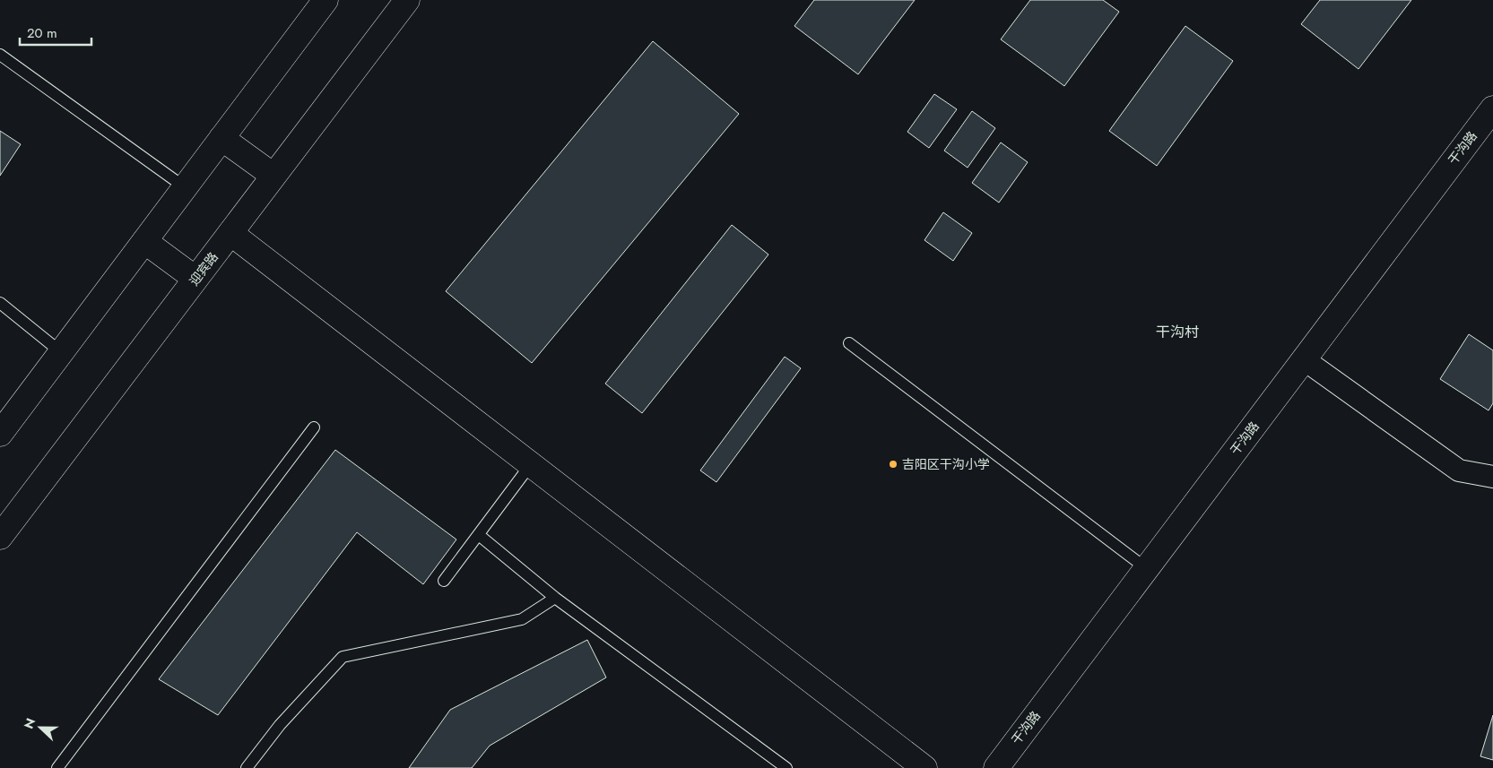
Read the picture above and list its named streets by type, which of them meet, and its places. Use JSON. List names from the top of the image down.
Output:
{
  "streets": {
    "main road": ["干沟路", "迎宾路"]
  },
  "districts": ["干沟村"],
  "places": ["吉阳区干沟小学"],
  "scale_bar": "20 m",
  "north": "left"
}
